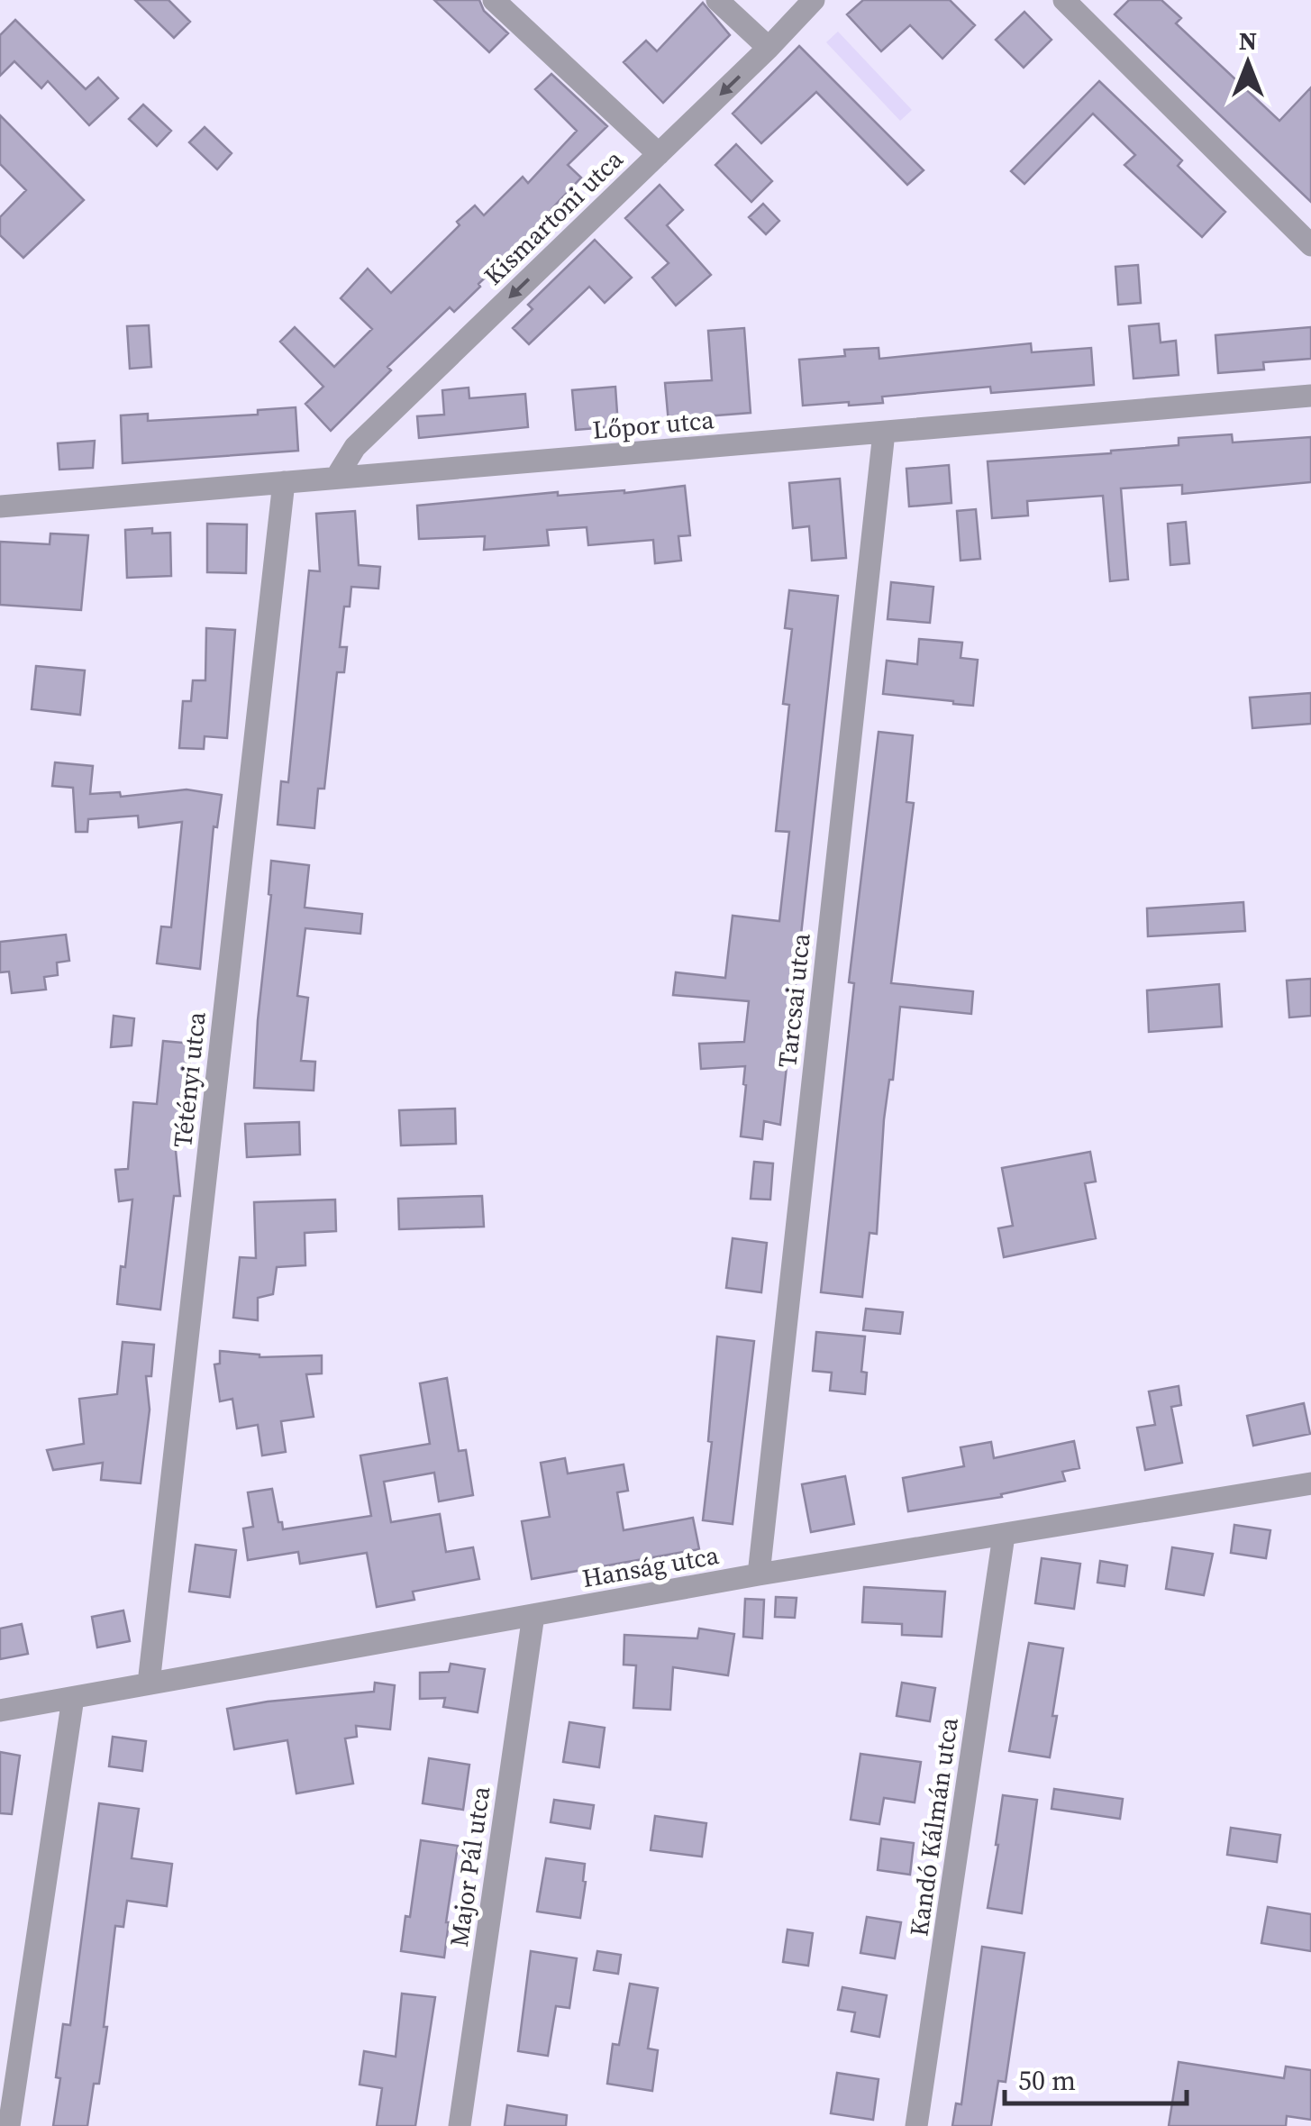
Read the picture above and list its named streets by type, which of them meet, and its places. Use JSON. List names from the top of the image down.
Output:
{
  "streets": {
    "street": [
      "Kismartoni utca",
      "Lőpor utca",
      "Tarcsai utca",
      "Tétényi utca",
      "Hanság utca",
      "Kandó Kálmán utca",
      "Major Pál utca"
    ]
  },
  "crossings": [
    ["Kismartoni utca", "Lőpor utca"],
    ["Lőpor utca", "Tarcsai utca"],
    ["Lőpor utca", "Tétényi utca"],
    ["Tarcsai utca", "Hanság utca"],
    ["Tétényi utca", "Hanság utca"],
    ["Hanság utca", "Kandó Kálmán utca"],
    ["Hanság utca", "Major Pál utca"]
  ],
  "one_way": ["Kismartoni utca"],
  "scale_bar": "50 m",
  "north": "top"
}
